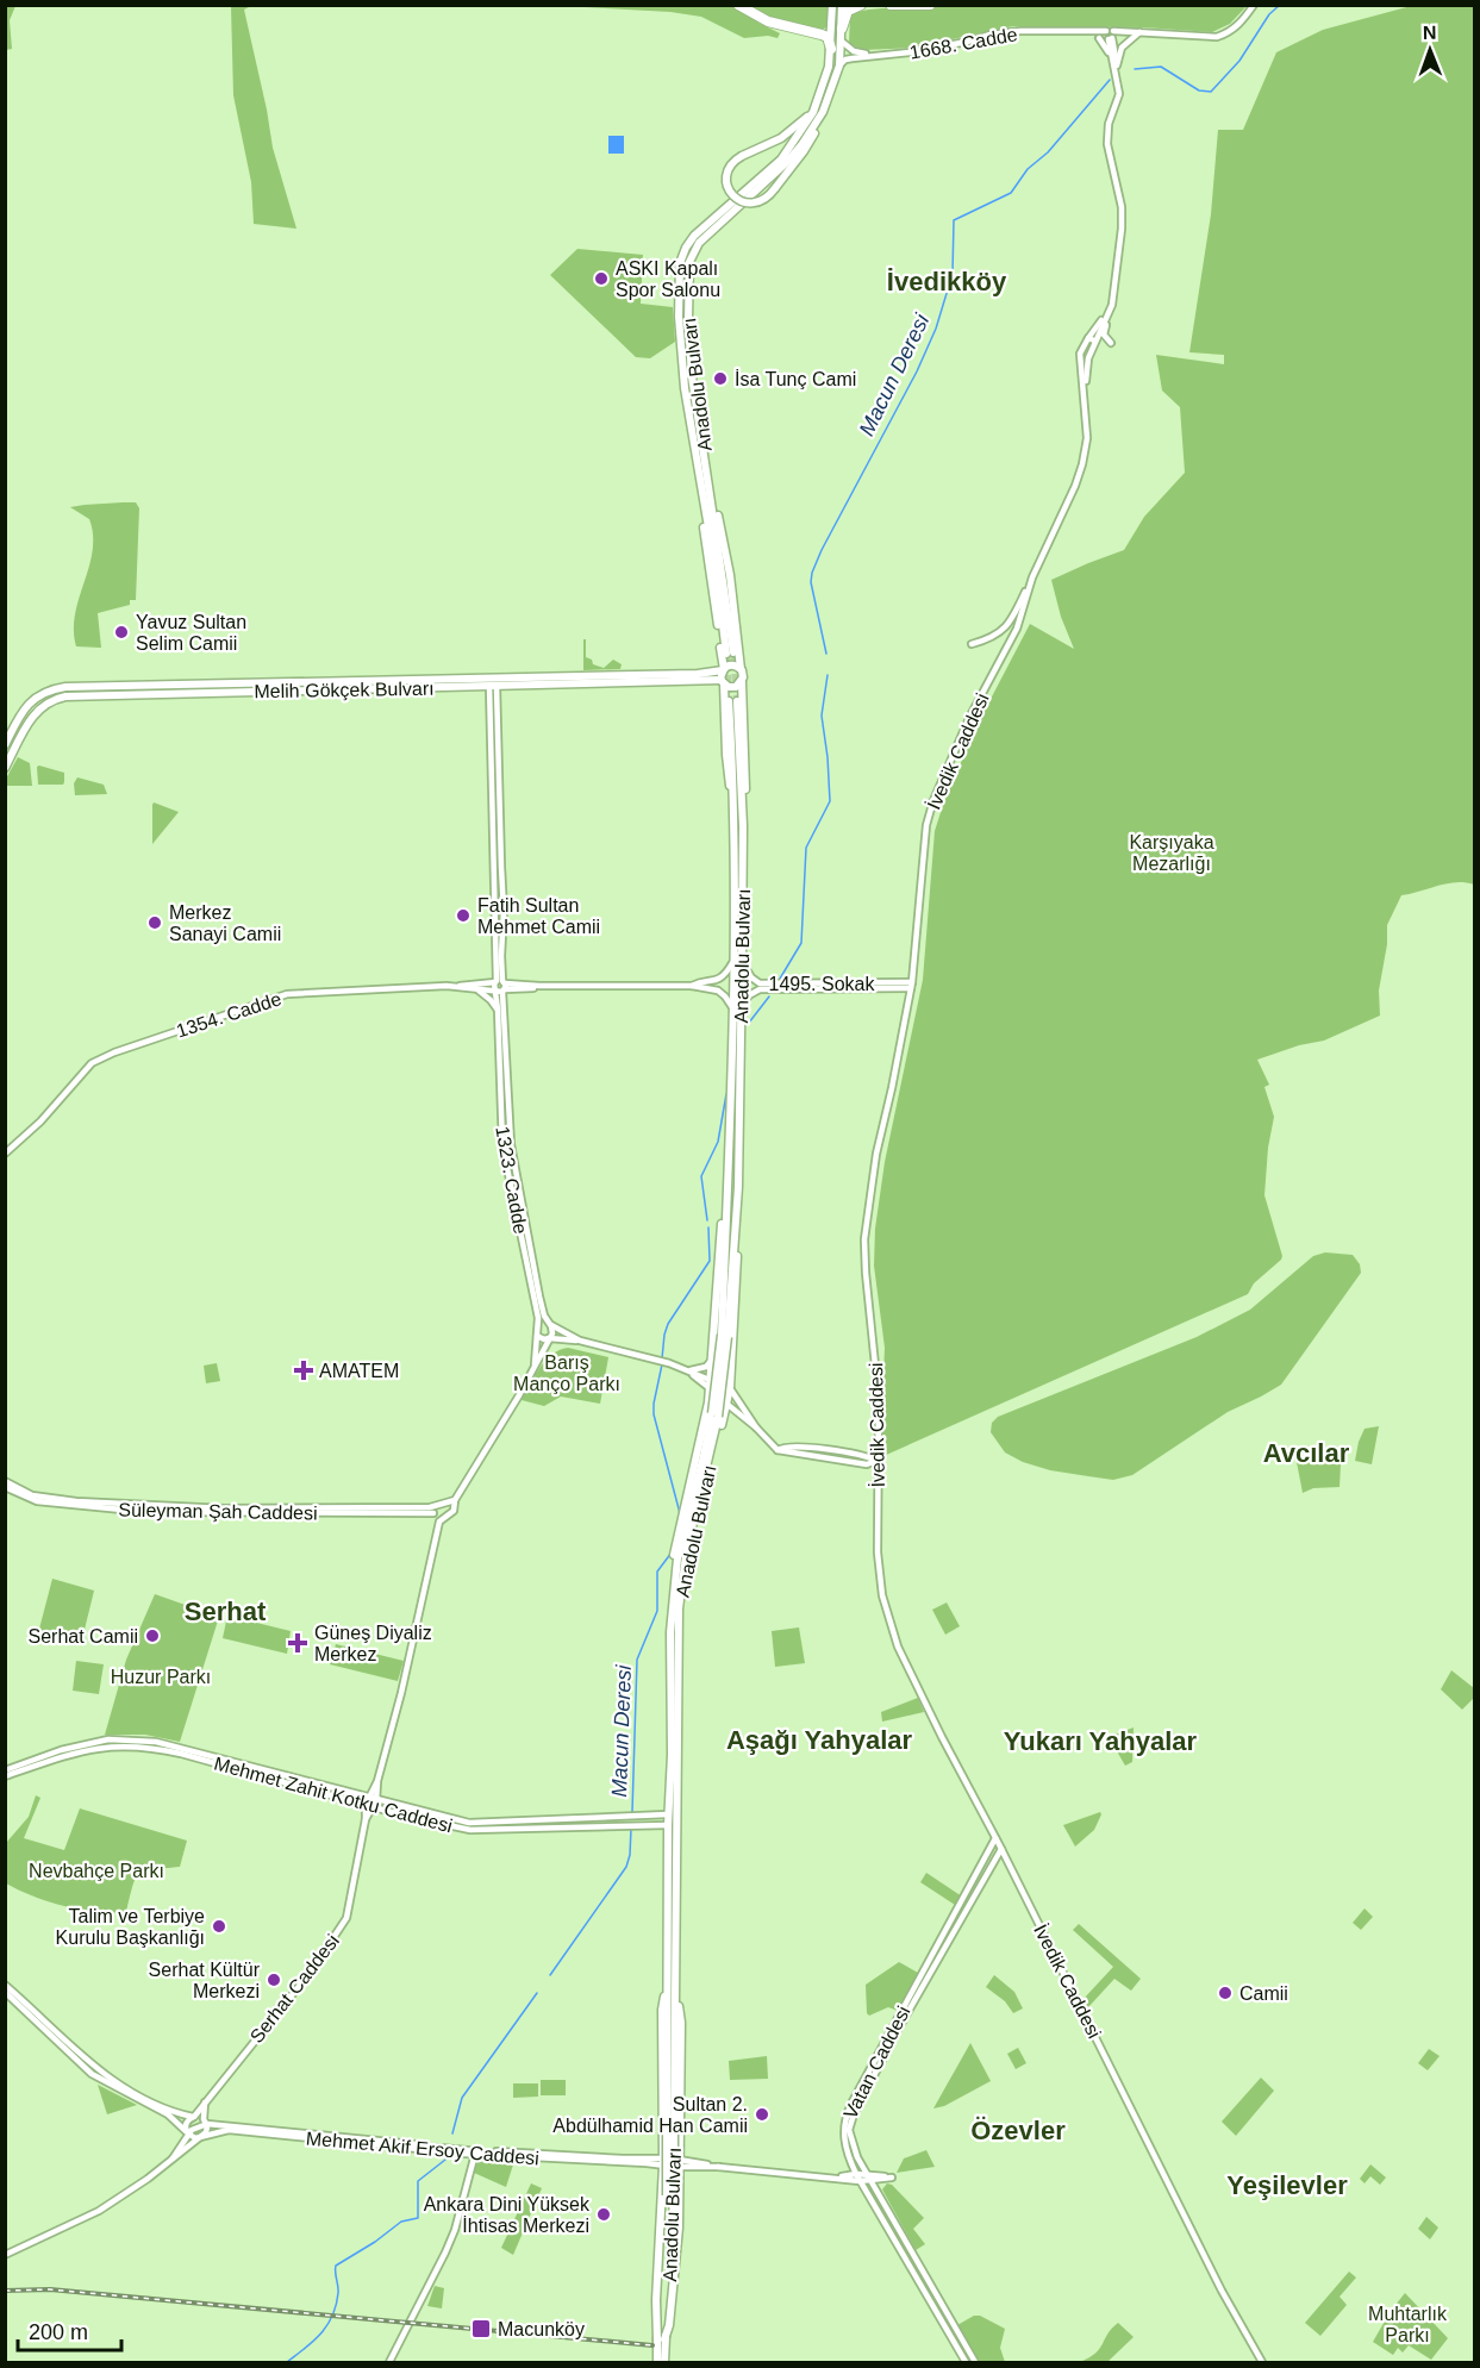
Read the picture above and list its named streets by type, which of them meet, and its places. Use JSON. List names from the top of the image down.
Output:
{
  "streets": {
    "main road": [
      "1668. Cadde",
      "Anadolu Bulvarı",
      "Melih Gökçek Bulvarı",
      "İvedik Caddesi",
      "1495. Sokak",
      "1354. Cadde",
      "1323. Cadde",
      "Süleyman Şah Caddesi",
      "Mehmet Zahit Kotku Caddesi",
      "Serhat Caddesi",
      "Vatan Caddesi",
      "Mehmet Akif Ersoy Caddesi"
    ]
  },
  "crossings": [
    ["1668. Cadde", "Anadolu Bulvarı"],
    ["1668. Cadde", "İvedik Caddesi"],
    ["Anadolu Bulvarı", "1495. Sokak"],
    ["Anadolu Bulvarı", "Mehmet Zahit Kotku Caddesi"],
    ["Melih Gökçek Bulvarı", "1323. Cadde"],
    ["İvedik Caddesi", "1495. Sokak"],
    ["İvedik Caddesi", "Vatan Caddesi"],
    ["1354. Cadde", "1323. Cadde"],
    ["1323. Cadde", "Serhat Caddesi"],
    ["Mehmet Zahit Kotku Caddesi", "Serhat Caddesi"],
    ["Serhat Caddesi", "Mehmet Akif Ersoy Caddesi"]
  ],
  "districts": [
    "İvedikköy",
    "Avcılar",
    "Serhat",
    "Aşağı Yahyalar",
    "Yukarı Yahyalar",
    "Özevler",
    "Yeşilevler"
  ],
  "water": ["Macun Deresi"],
  "parks": [
    "Karşıyaka Mezarlığı",
    "Barış Manço Parkı",
    "Huzur Parkı",
    "Nevbahçe Parkı",
    "Muhtarlık Parkı"
  ],
  "places": {
    "other": [
      "ASKI Kapalı Spor Salonu",
      "İsa Tunç Cami",
      "Yavuz Sultan Selim Camii",
      "Fatih Sultan Mehmet Camii",
      "Merkez Sanayi Camii",
      "Serhat Camii",
      "Talim ve Terbiye Kurulu Başkanlığı",
      "Serhat Kültür Merkezi",
      "Camii",
      "Sultan 2. Abdülhamid Han Camii",
      "Ankara Dini Yüksek İhtisas Merkezi"
    ],
    "health": ["AMATEM", "Güneş Diyaliz Merkez"],
    "transit": ["Macunköy"]
  },
  "scale_bar": "200 m",
  "north": "top"
}
